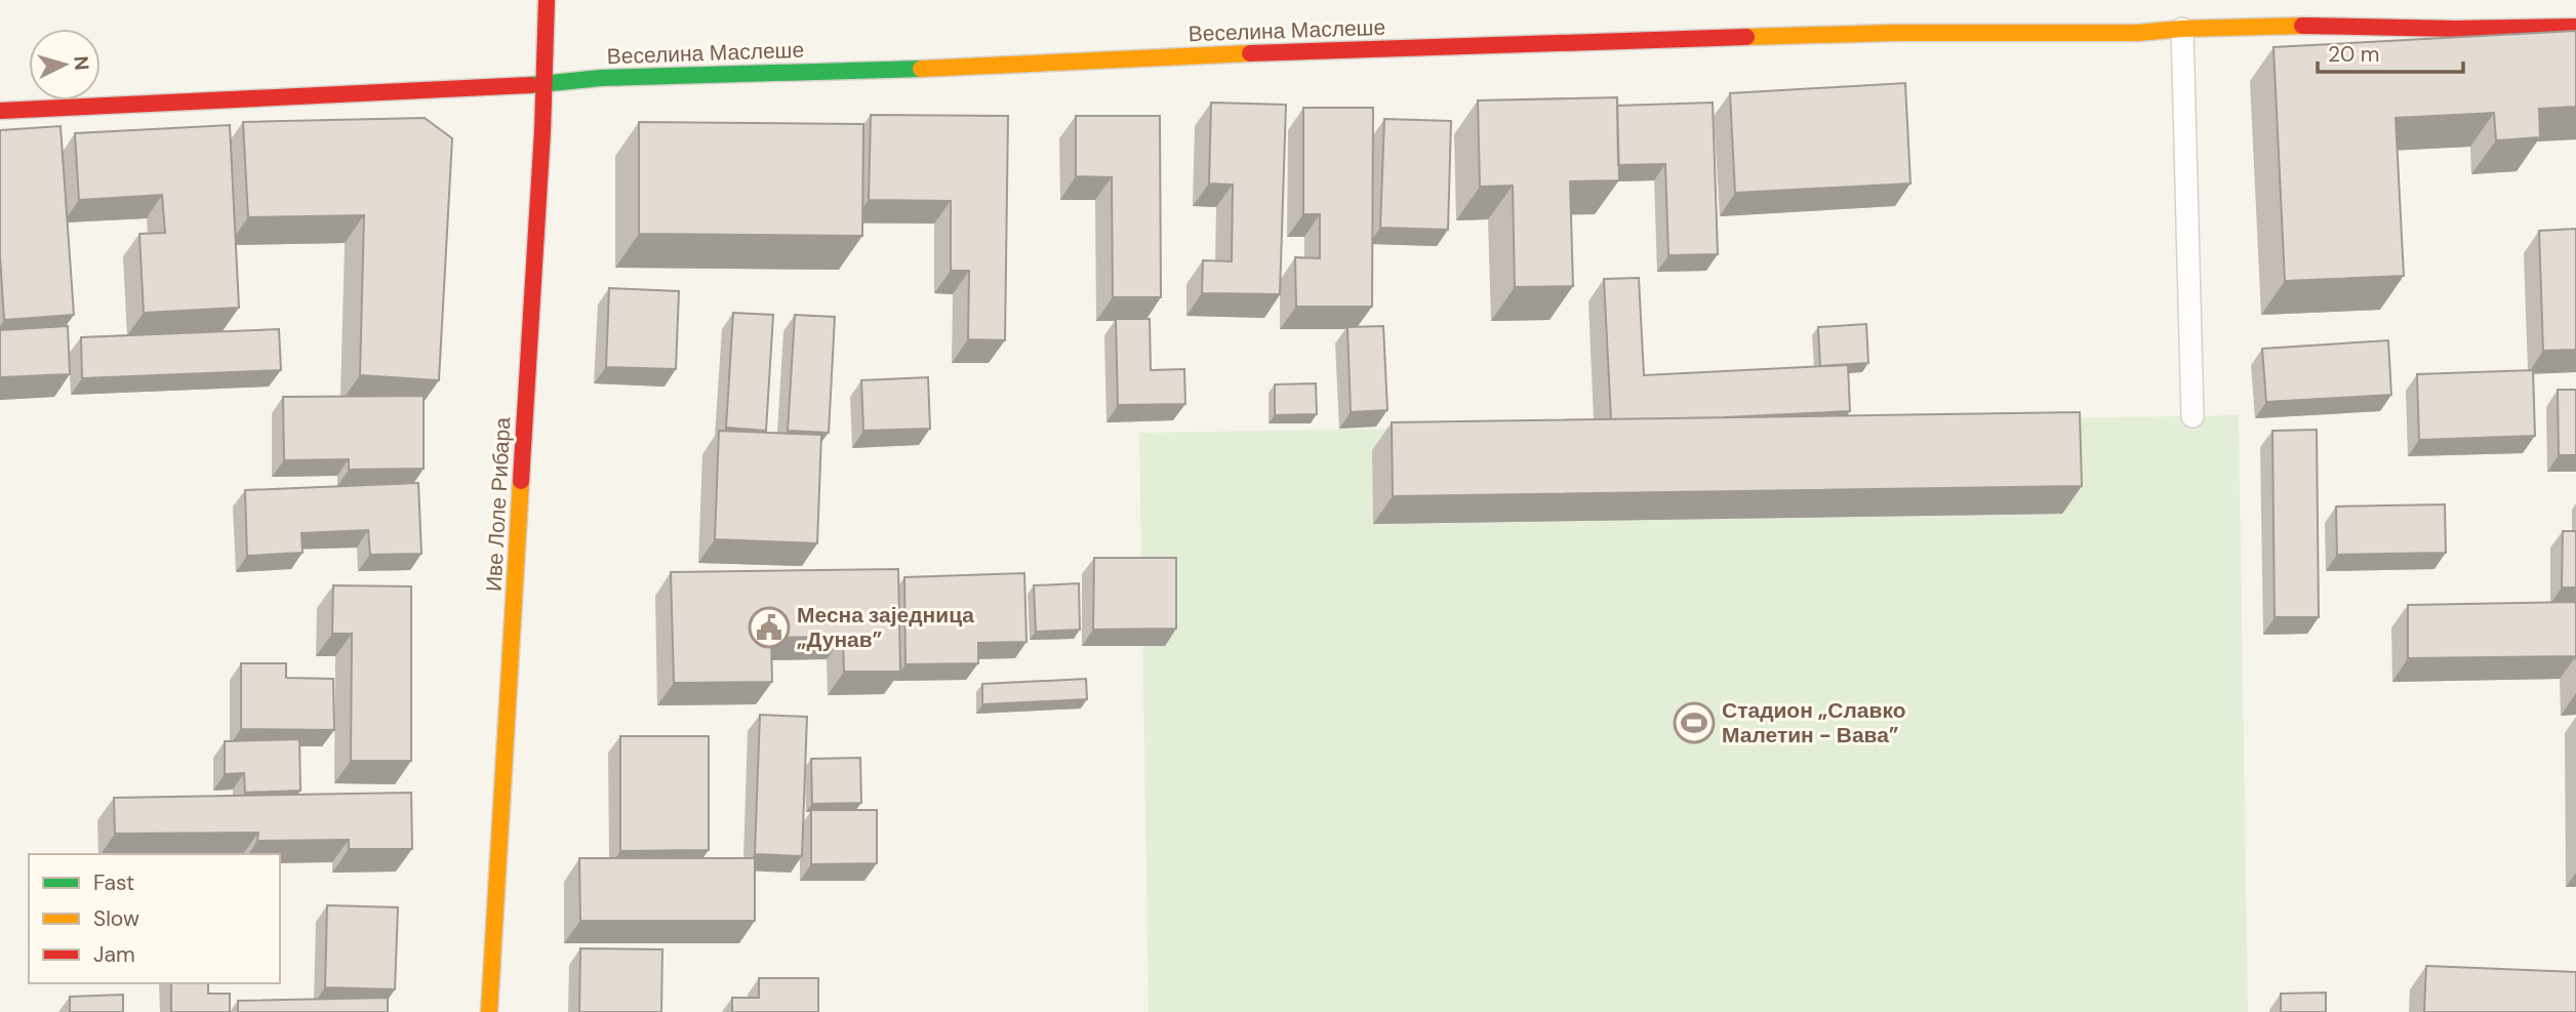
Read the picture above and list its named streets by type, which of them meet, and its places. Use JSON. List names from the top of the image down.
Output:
{
  "streets": {
    "street": ["Веселина Маслеше", "Иве Лоле Рибара"]
  },
  "crossings": [
    ["Веселина Маслеше", "Иве Лоле Рибара"]
  ],
  "places": {
    "public building": ["Месна заједница „Дунав”"],
    "sports": ["Стадион „Славко Малетин - Вава”"]
  },
  "legend": ["Fast", "Slow", "Jam"],
  "scale_bar": "20 m",
  "north": "right"
}
